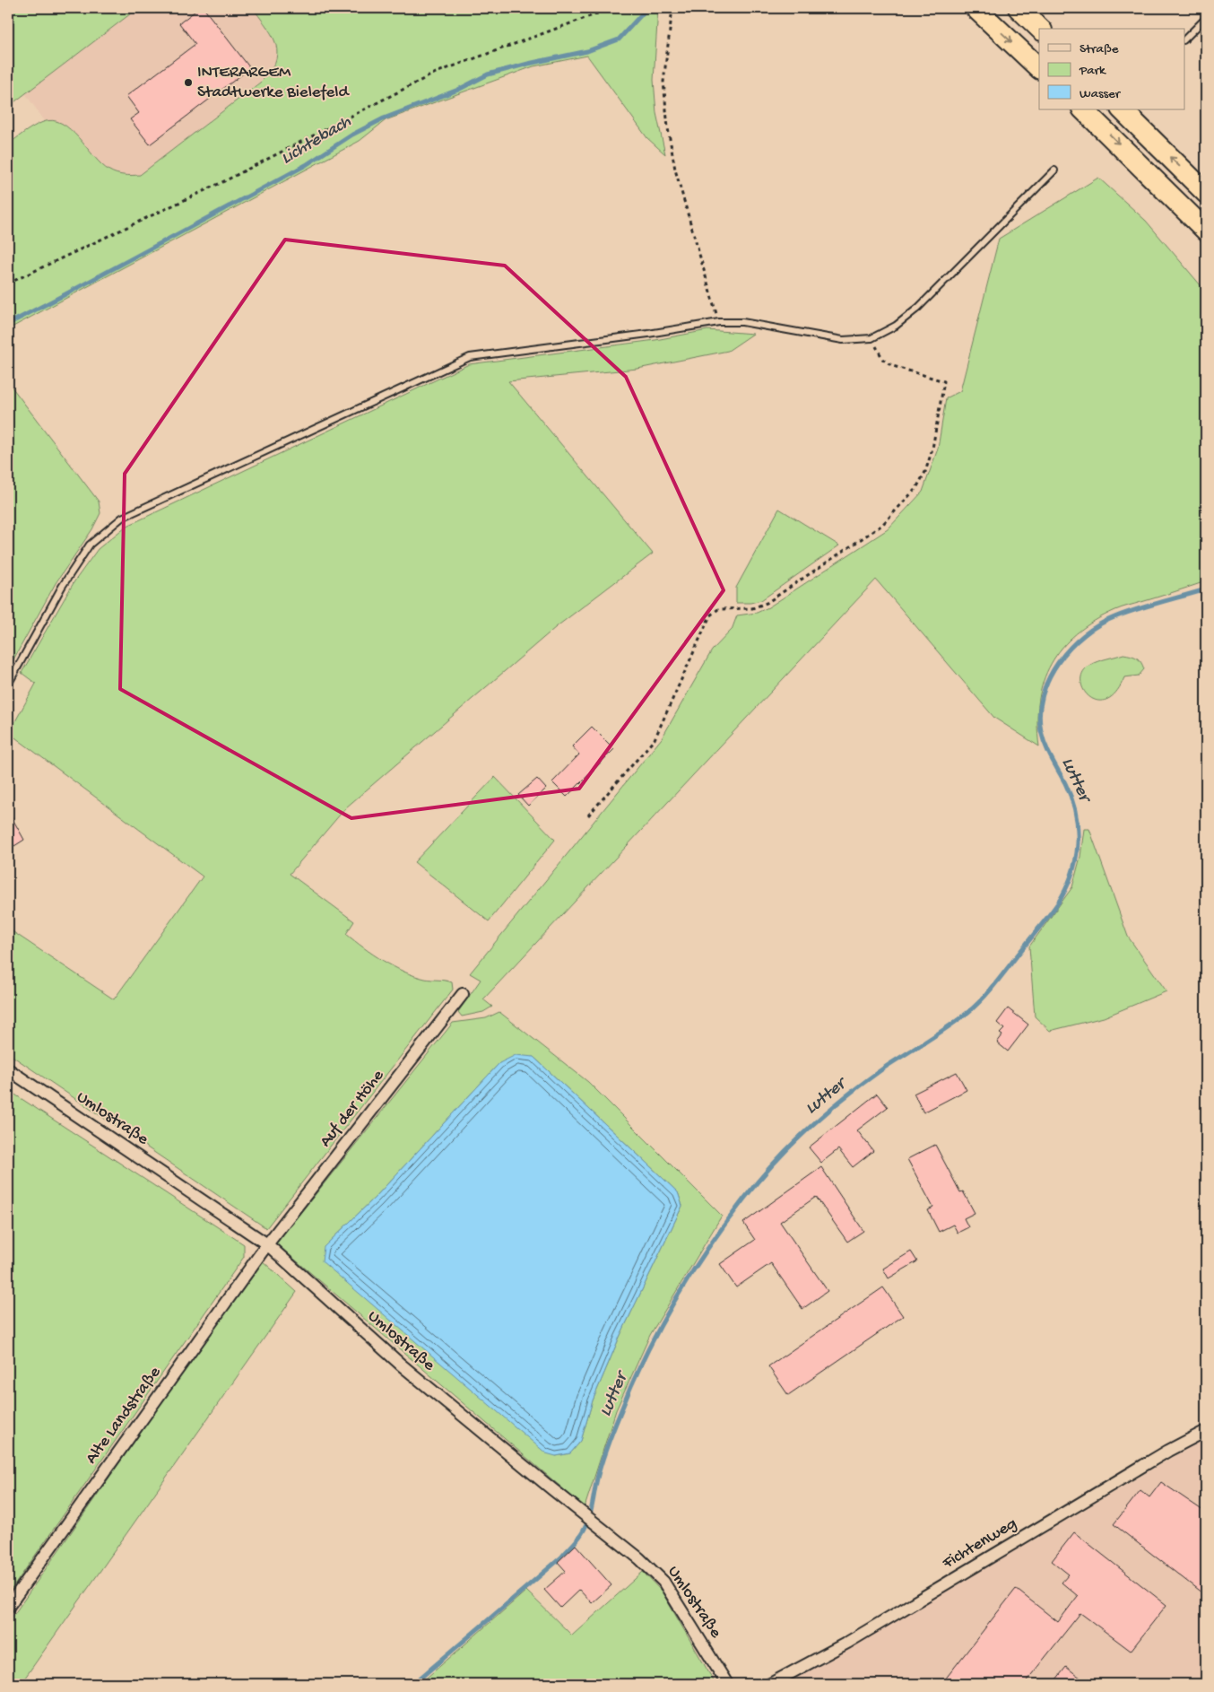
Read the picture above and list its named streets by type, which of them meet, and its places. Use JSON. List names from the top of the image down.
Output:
{
  "streets": {
    "street": [
      "Auf der Höhe",
      "Umlostraße",
      "Alte Landstraße",
      "Fichtenweg"
    ]
  },
  "crossings": [
    ["Auf der Höhe", "Umlostraße"],
    ["Auf der Höhe", "Alte Landstraße"],
    ["Umlostraße", "Alte Landstraße"]
  ],
  "water": ["Lichtebach", "Lutter"],
  "places": ["INTERARGEM Stadtwerke Bielefeld"],
  "legend": ["Straße", "Park", "Wasser"]
}
